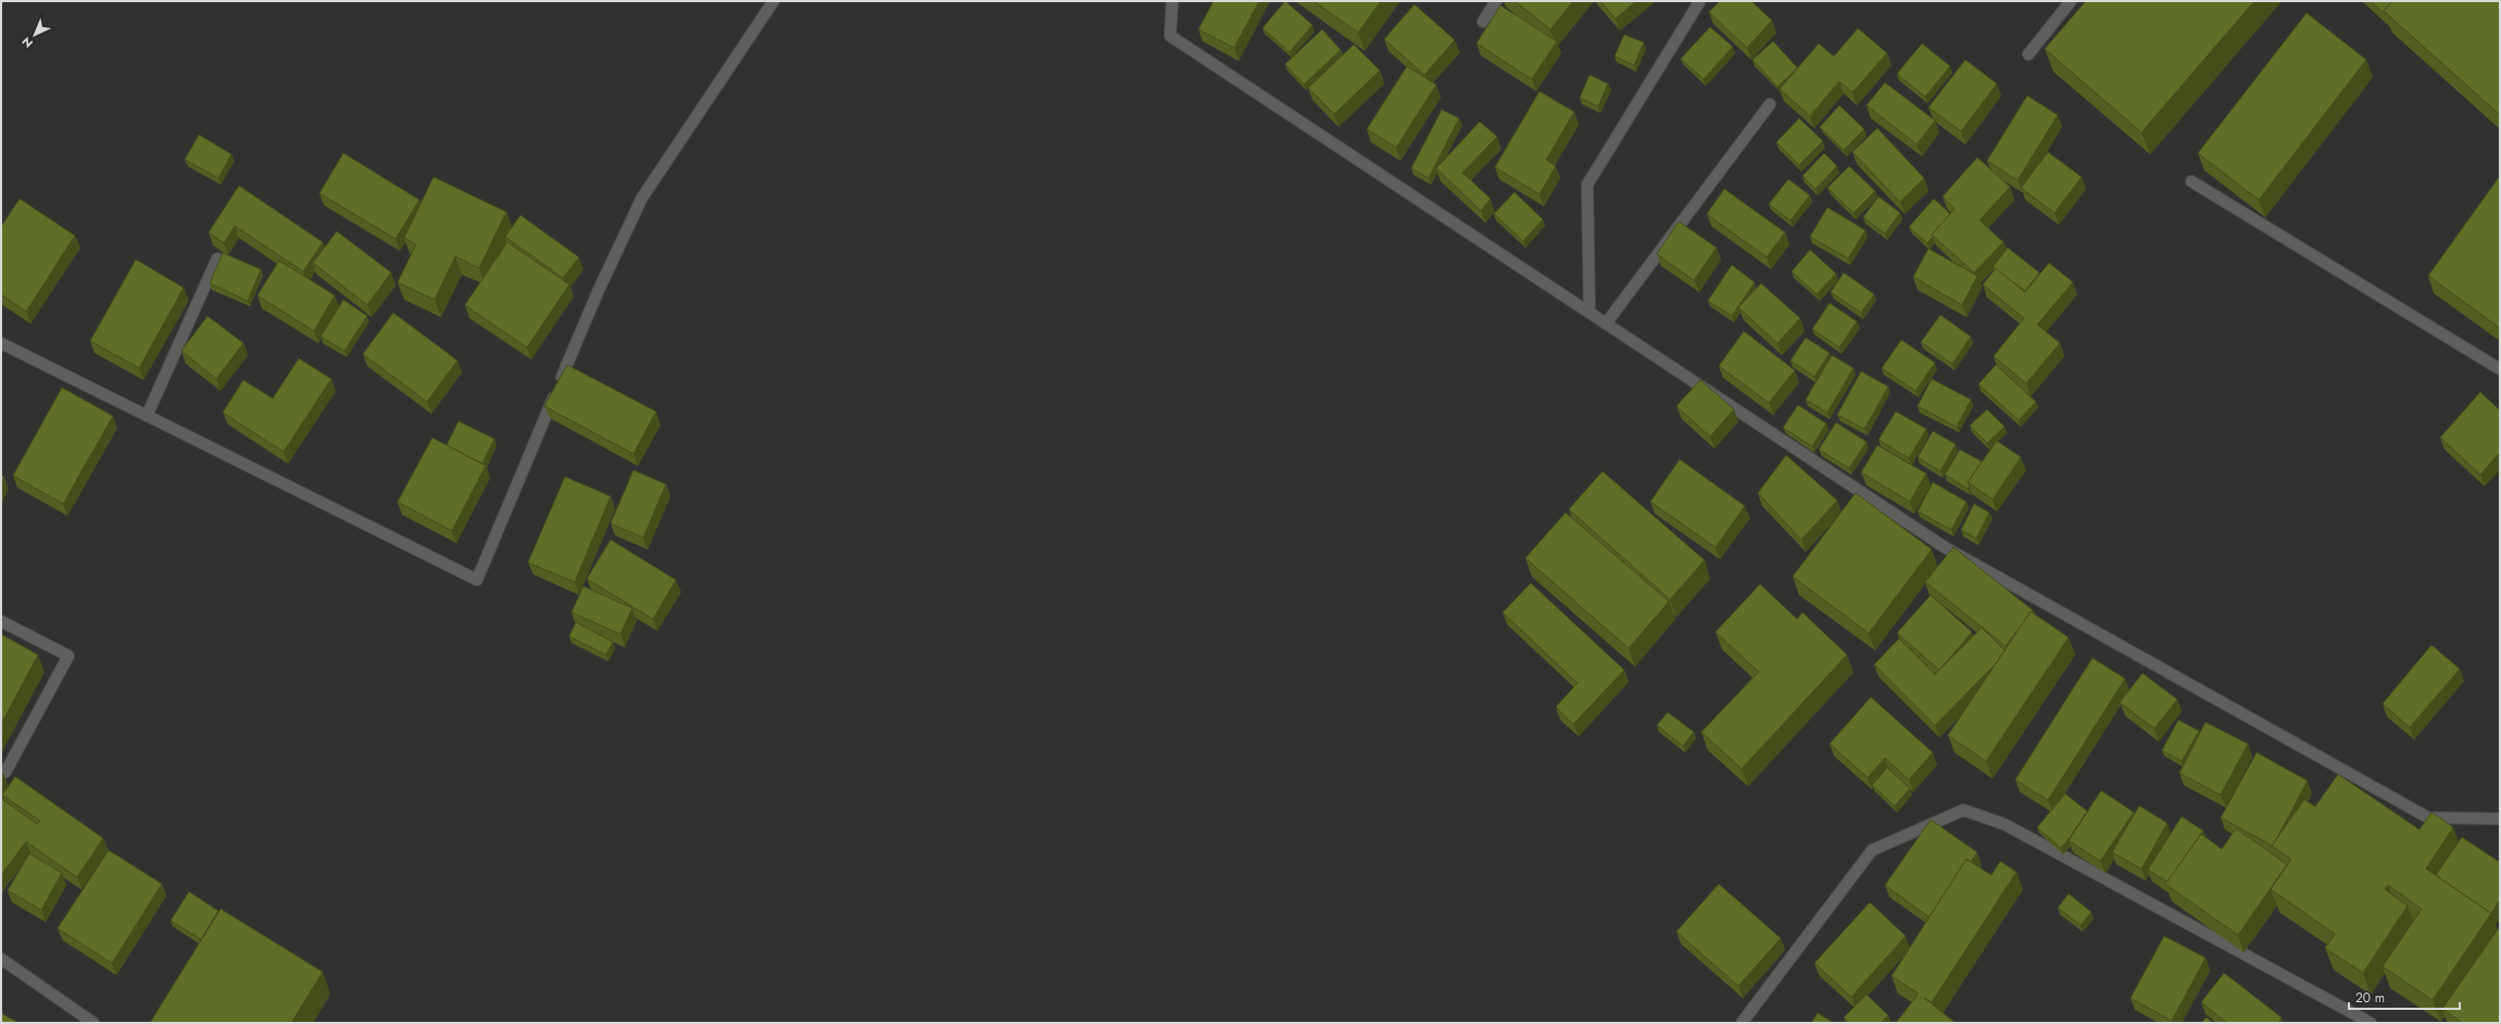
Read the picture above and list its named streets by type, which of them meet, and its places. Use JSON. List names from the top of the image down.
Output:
{
  "scale_bar": "20 m",
  "north": "bottom left"
}
